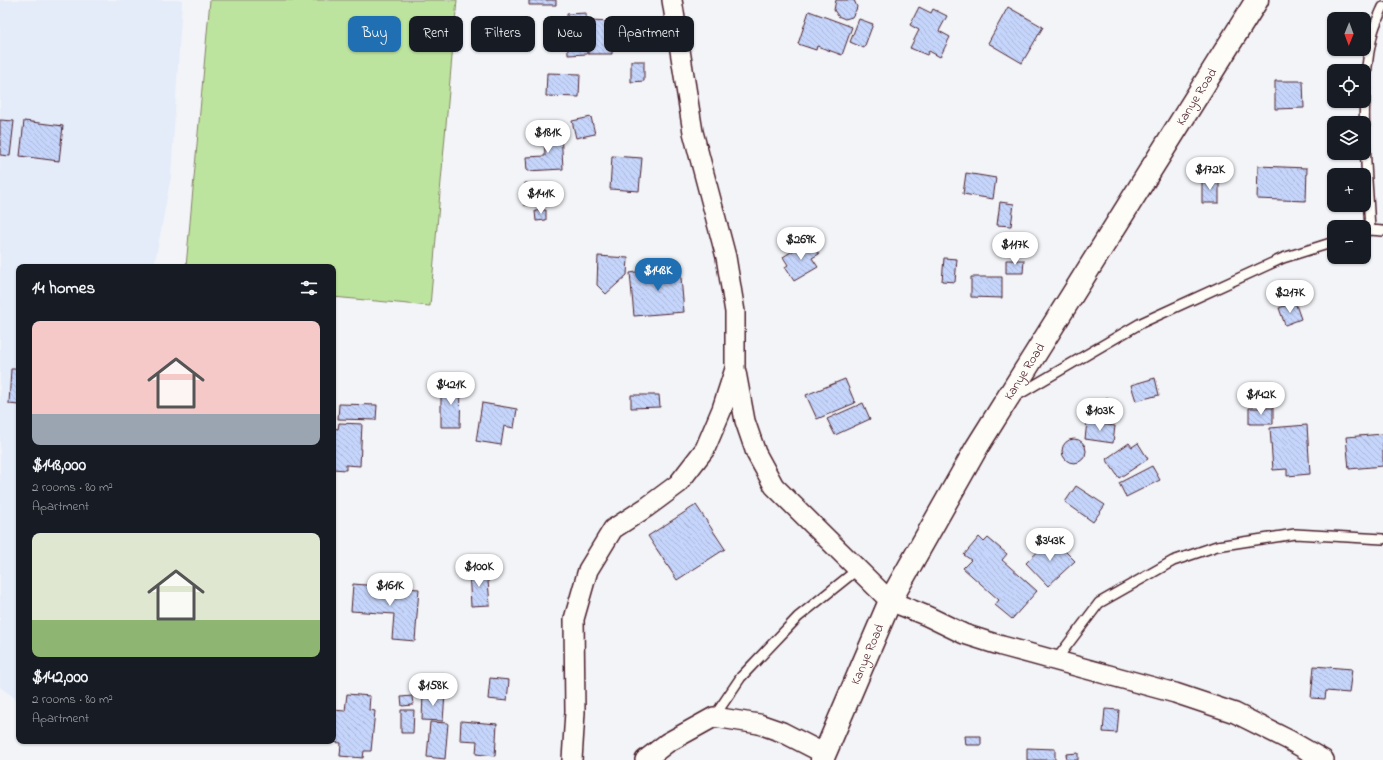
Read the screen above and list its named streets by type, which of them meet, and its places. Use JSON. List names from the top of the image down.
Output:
{
  "streets": {
    "main road": ["Kanye Road"]
  },
  "north": "bottom",
  "page": {
    "map_buttons": ["+", "−"],
    "chip": [
      "Buy",
      "Rent",
      "Filters",
      "New",
      "Apartment"
    ],
    "price": [
      "$181K",
      "$172K",
      "$141K",
      "$269K",
      "$117K",
      "$148K",
      "$217K",
      "$421K",
      "$142K",
      "$103K",
      "$343K",
      "$100K",
      "$161K",
      "$158K"
    ],
    "heading": "14 homes",
    "list": [
      {
        "name": "$148,000",
        "note": "2 rooms · 80 m² · Apartment"
      },
      {
        "name": "$142,000",
        "note": "2 rooms · 80 m² · Apartment"
      }
    ]
  }
}
